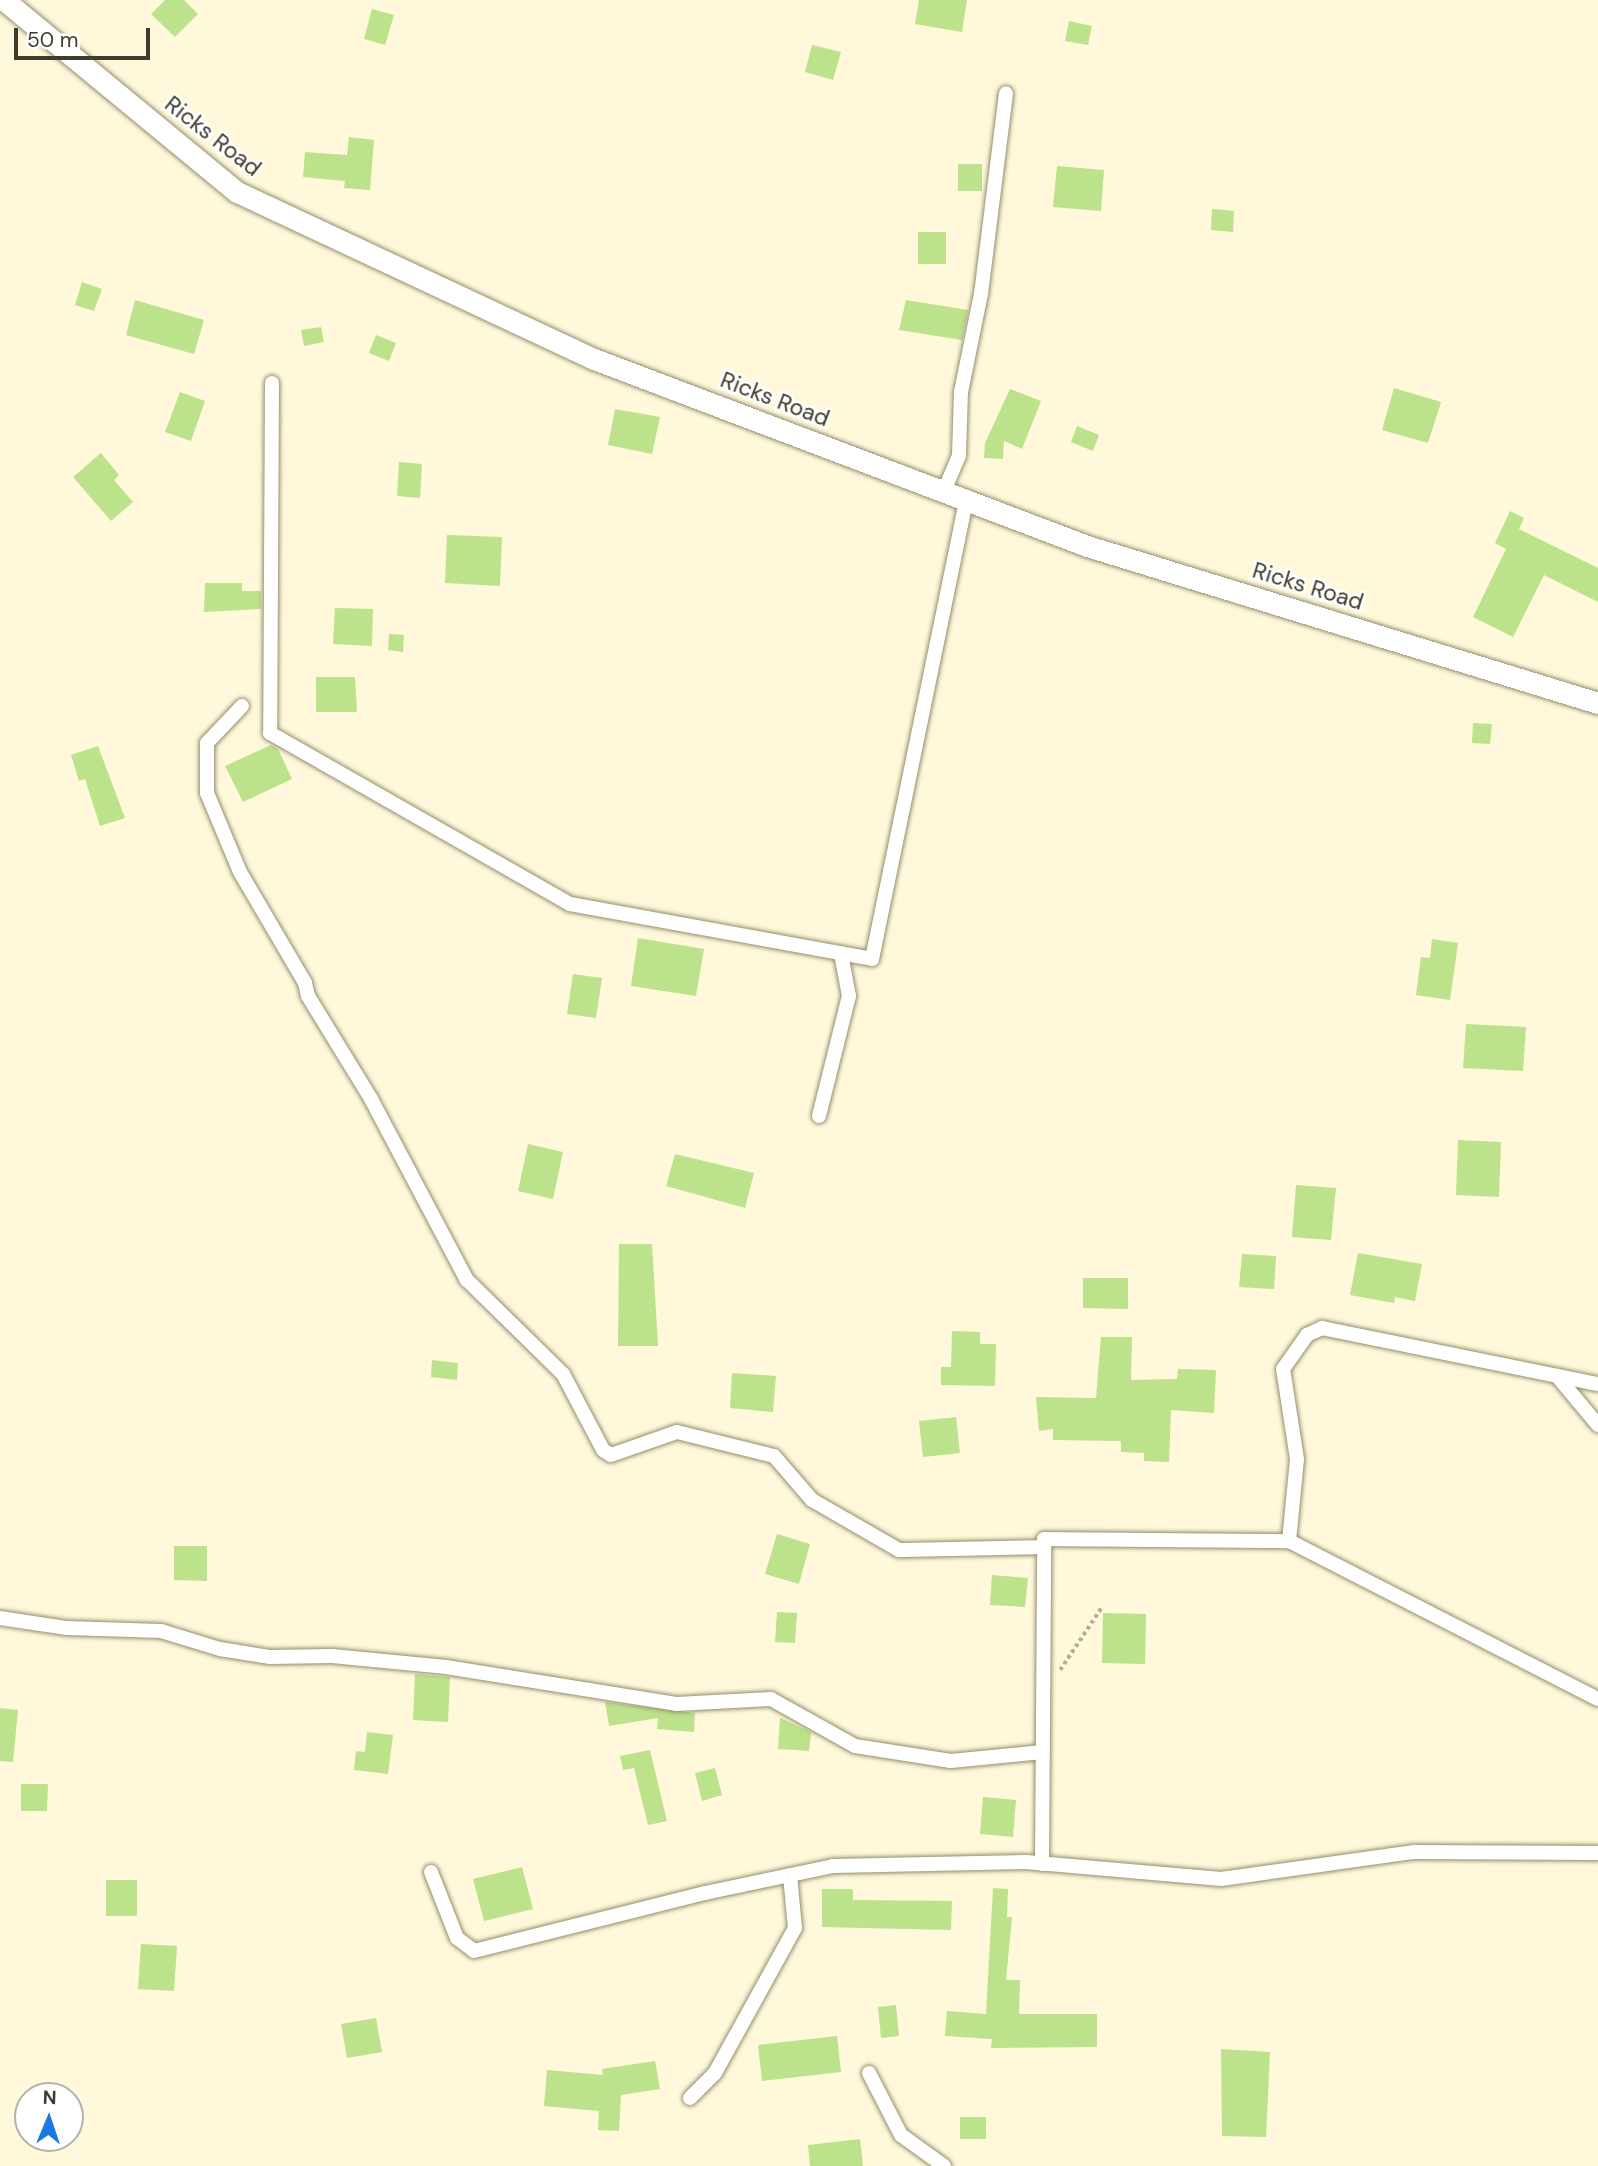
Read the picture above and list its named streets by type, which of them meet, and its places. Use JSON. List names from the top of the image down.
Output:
{
  "streets": {
    "street": ["Ricks Road"]
  },
  "scale_bar": "50 m",
  "north": "top"
}
